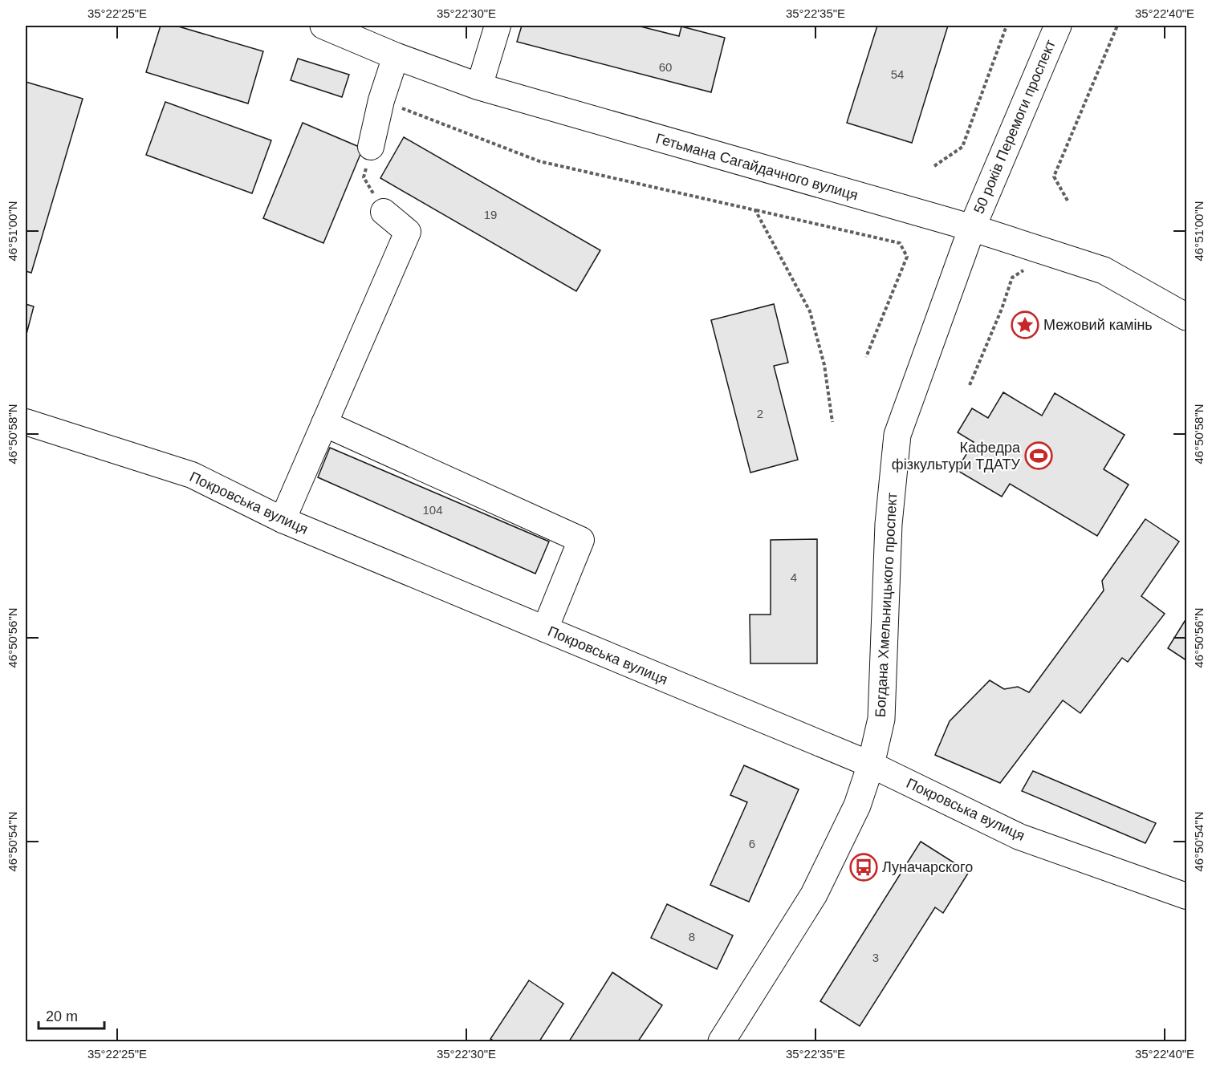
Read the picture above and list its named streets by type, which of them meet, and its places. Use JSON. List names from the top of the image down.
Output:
{
  "streets": {
    "main road": ["50 років Перемоги проспект", "Гетьмана Сагайдачного вулиця", "Богдана Хмельницького проспект"],
    "street": ["Покровська вулиця"]
  },
  "crossings": [
    ["50 років Перемоги проспект", "Гетьмана Сагайдачного вулиця"],
    ["50 років Перемоги проспект", "Богдана Хмельницького проспект"],
    ["Гетьмана Сагайдачного вулиця", "Богдана Хмельницького проспект"],
    ["Покровська вулиця", "Богдана Хмельницького проспект"]
  ],
  "places": {
    "place": ["Межовий камінь"],
    "sports": ["Кафедра фізкультури ТДАТУ"],
    "bus stop": ["Луначарского"]
  },
  "house_numbers": [
    "60",
    "54",
    "19",
    "2",
    "104",
    "4",
    "6",
    "8",
    "3"
  ],
  "scale_bar": "20 m",
  "coordinates": [
    "35°22'25\"E",
    "35°22'30\"E",
    "35°22'35\"E",
    "35°22'40\"E",
    "46°51'00\"N",
    "46°50'58\"N",
    "46°50'56\"N",
    "46°50'54\"N"
  ]
}
